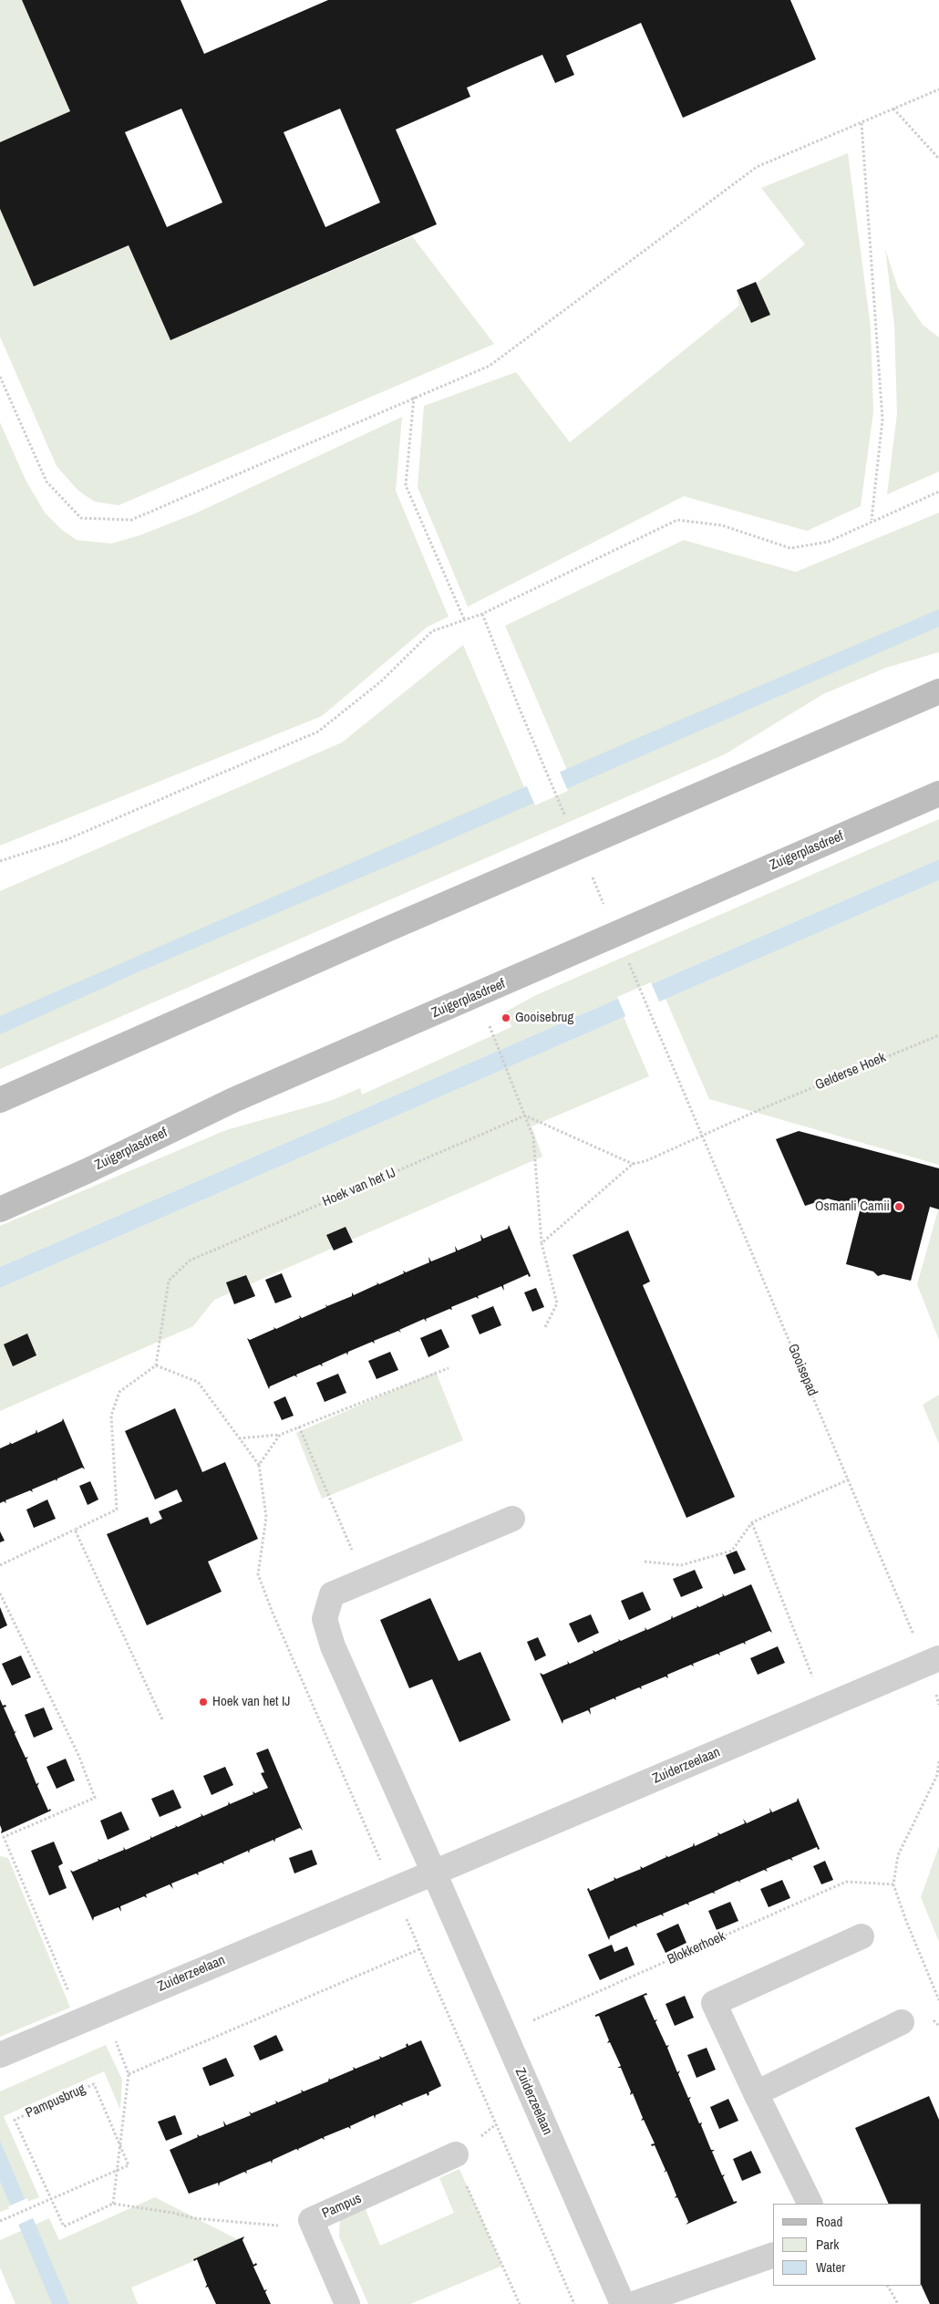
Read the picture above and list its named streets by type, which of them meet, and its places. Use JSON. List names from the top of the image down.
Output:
{
  "streets": {
    "main road": ["Zuigerplasdreef"],
    "street": ["Zuiderzeelaan", "Pampus"],
    "path": [
      "Gelderse Hoek",
      "Hoek van het IJ",
      "Gooisepad",
      "Blokkerhoek",
      "Pampusbrug"
    ]
  },
  "crossings": [
    ["Gelderse Hoek", "Gooisepad"],
    ["Gooisepad", "Zuiderzeelaan"],
    ["Zuiderzeelaan", "Blokkerhoek"]
  ],
  "places": ["Gooisebrug", "Osmanli Camii", "Hoek van het IJ"],
  "legend": ["Road", "Park", "Water"]
}
